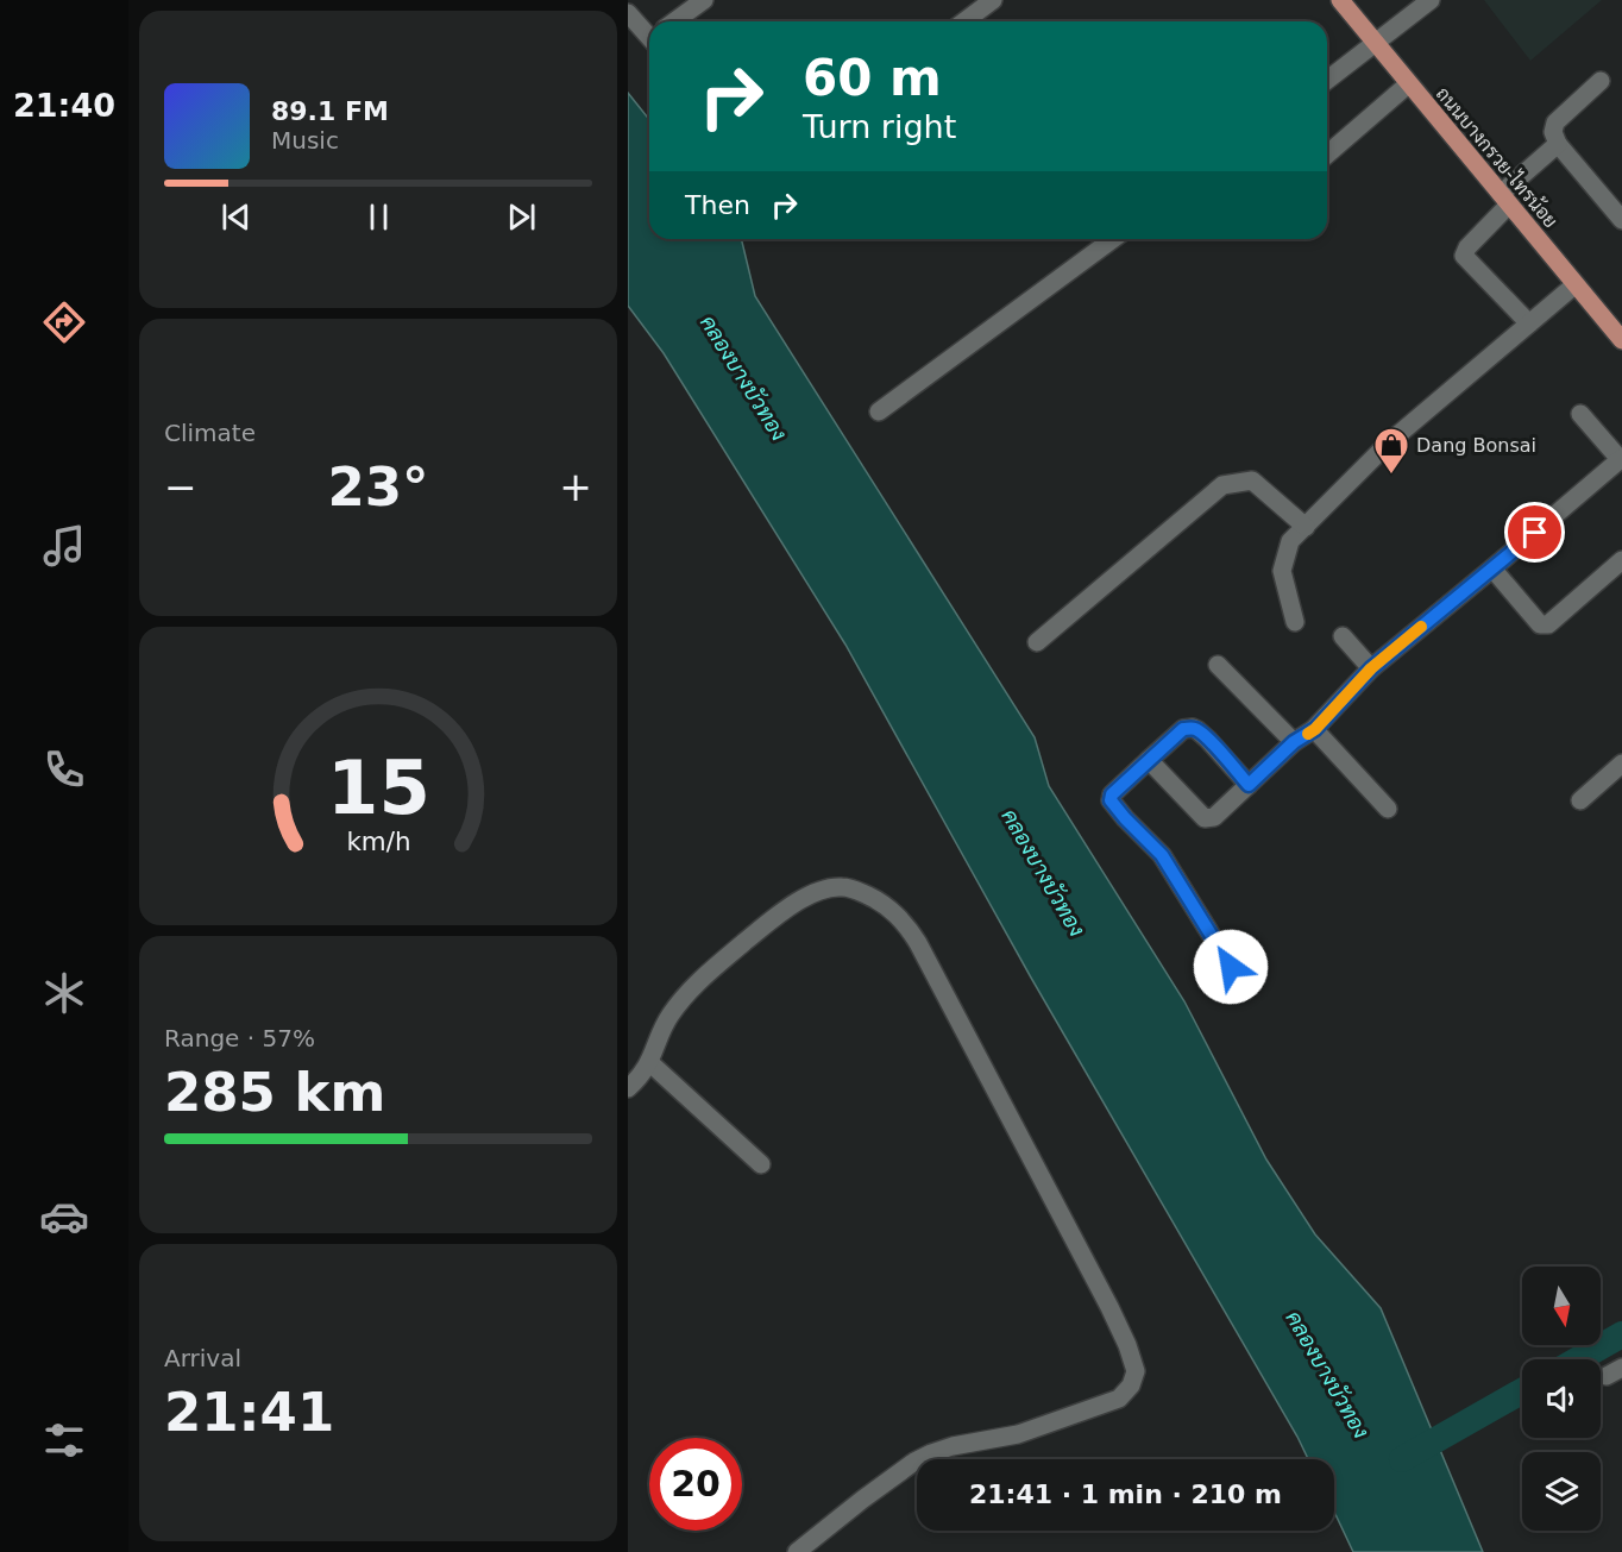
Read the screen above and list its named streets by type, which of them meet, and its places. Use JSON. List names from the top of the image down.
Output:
{
  "streets": {
    "main road": ["ถนนบางกรวย-ไทรน้อย"]
  },
  "water": ["คลองบางบัวทอง"],
  "places": {
    "shop": ["Dang Bonsai"]
  },
  "north": "bottom",
  "page": {
    "tabs": "21:40",
    "turn": ["60 m", "Turn right"],
    "song": ["89.1 FM", "Music"],
    "then": "Then",
    "tile": [
      "Climate",
      ["Range · 57%", "285 km"],
      ["Arrival", "21:41"]
    ],
    "heat": ["−", "23°", "+"],
    "limit": "20",
    "trip": "21:41 · 1 min · 210 m",
    "gauge": ["15", "km/h"]
  }
}
